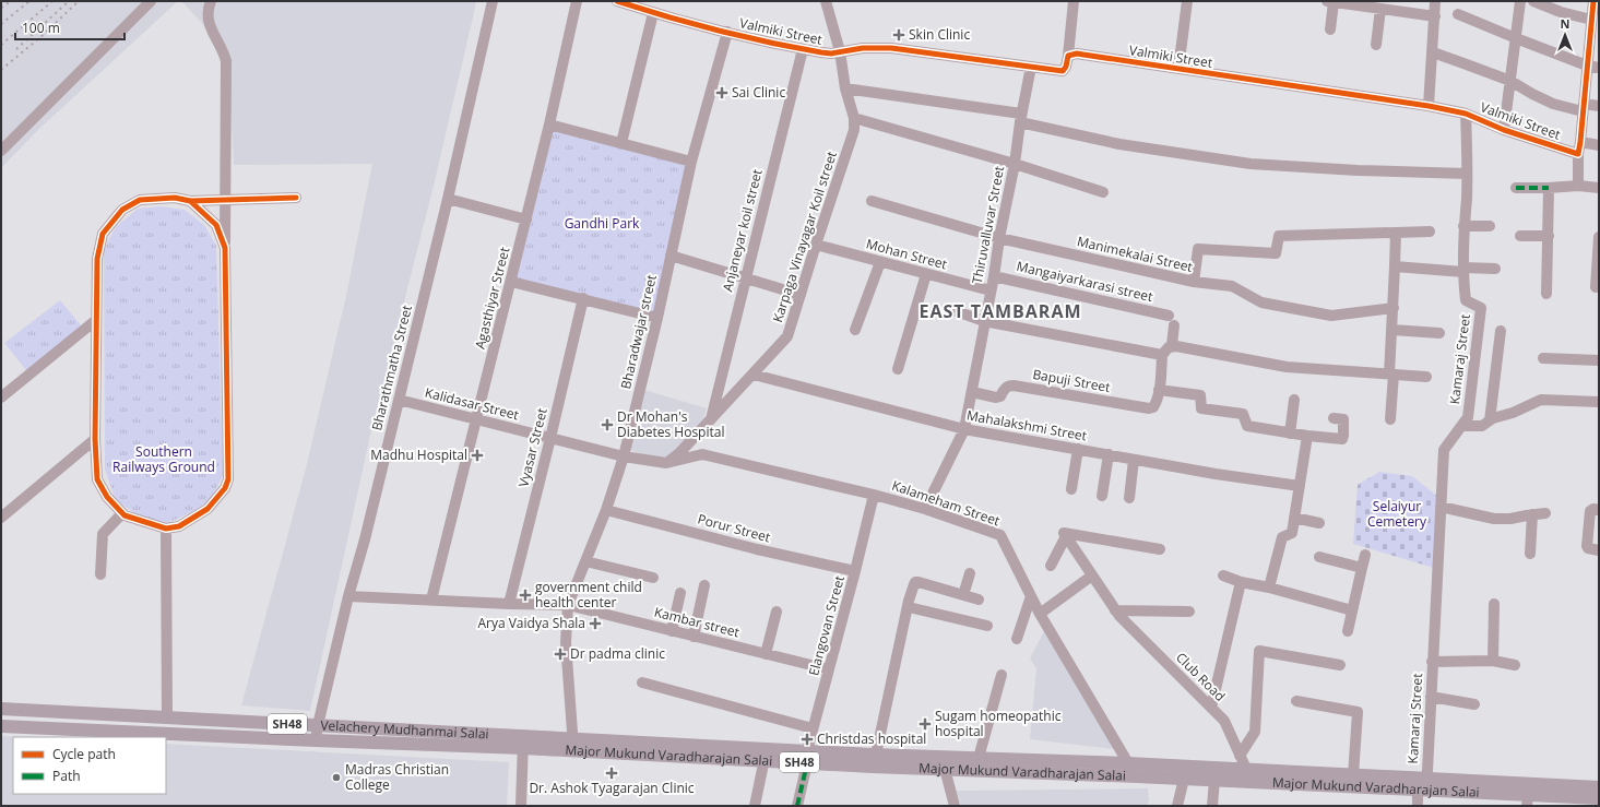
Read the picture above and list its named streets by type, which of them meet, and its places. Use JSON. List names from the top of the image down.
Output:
{
  "streets": {
    "main road": ["SH48", "Velachery Mudhanmai Salai", "Major Mukund Varadharajan Salai"],
    "street": [
      "Valmiki Street",
      "Thiruvalluvar Street",
      "Anjaneyar koil street",
      "Karpaga Vinayagar Koil street",
      "Mohan Street",
      "Manimekalai Street",
      "Mangaiyarkarasi street",
      "Agasthiyar Street",
      "Bharadwajar street",
      "Kamaraj Street",
      "Bharathmatha Street",
      "Bapuji Street",
      "Kalidasar Street",
      "Mahalakshmi Street",
      "Vyasar Street",
      "Kalameham Street",
      "Porur Street",
      "Kambar street",
      "Elangovan Street",
      "Club Road"
    ]
  },
  "crossings": [
    ["Valmiki Street", "Thiruvalluvar Street"],
    ["Valmiki Street", "Anjaneyar koil street"],
    ["Valmiki Street", "Karpaga Vinayagar Koil street"],
    ["Valmiki Street", "Bharadwajar street"],
    ["Valmiki Street", "Kamaraj Street"],
    ["Thiruvalluvar Street", "Mohan Street"],
    ["Thiruvalluvar Street", "Manimekalai Street"],
    ["Thiruvalluvar Street", "Mangaiyarkarasi street"],
    ["Thiruvalluvar Street", "Bapuji Street"],
    ["Thiruvalluvar Street", "Mahalakshmi Street"],
    ["Thiruvalluvar Street", "Kalameham Street"],
    ["Anjaneyar koil street", "Karpaga Vinayagar Koil street"],
    ["Karpaga Vinayagar Koil street", "Mohan Street"],
    ["Karpaga Vinayagar Koil street", "Kalidasar Street"],
    ["Karpaga Vinayagar Koil street", "Mahalakshmi Street"],
    ["Karpaga Vinayagar Koil street", "Kalameham Street"],
    ["Agasthiyar Street", "Kalidasar Street"],
    ["Agasthiyar Street", "Kambar street"],
    ["Bharadwajar street", "Kalidasar Street"],
    ["Bharadwajar street", "Porur Street"],
    ["Bharadwajar street", "Kambar street"],
    ["Bharadwajar street", "Velachery Mudhanmai Salai"],
    ["Bharadwajar street", "Major Mukund Varadharajan Salai"],
    ["Kamaraj Street", "Major Mukund Varadharajan Salai"],
    ["Bharathmatha Street", "Kalidasar Street"],
    ["Bharathmatha Street", "Kambar street"],
    ["Bharathmatha Street", "SH48"],
    ["Bharathmatha Street", "Velachery Mudhanmai Salai"],
    ["Kalidasar Street", "Vyasar Street"],
    ["Kalidasar Street", "Kalameham Street"],
    ["Vyasar Street", "Kambar street"],
    ["Kalameham Street", "Elangovan Street"],
    ["Kalameham Street", "Major Mukund Varadharajan Salai"],
    ["Porur Street", "Elangovan Street"],
    ["Kambar street", "Elangovan Street"],
    ["Elangovan Street", "Major Mukund Varadharajan Salai"],
    ["Club Road", "Major Mukund Varadharajan Salai"],
    ["SH48", "Velachery Mudhanmai Salai"],
    ["Velachery Mudhanmai Salai", "Major Mukund Varadharajan Salai"]
  ],
  "districts": ["EAST TAMBARAM"],
  "parks": ["Gandhi Park", "Southern Railways Ground", "Selaiyur Cemetery"],
  "places": {
    "health": [
      "Skin Clinic",
      "Sai Clinic",
      "Dr Mohan's Diabetes Hospital",
      "Madhu Hospital",
      "government child health center",
      "Arya Vaidya Shala",
      "Dr padma clinic",
      "Sugam homeopathic hospital",
      "Christdas hospital",
      "Dr. Ashok Tyagarajan Clinic"
    ],
    "other": ["Madras Christian College"]
  },
  "legend": ["Cycle path", "Path"],
  "scale_bar": "100 m",
  "north": "top"
}
